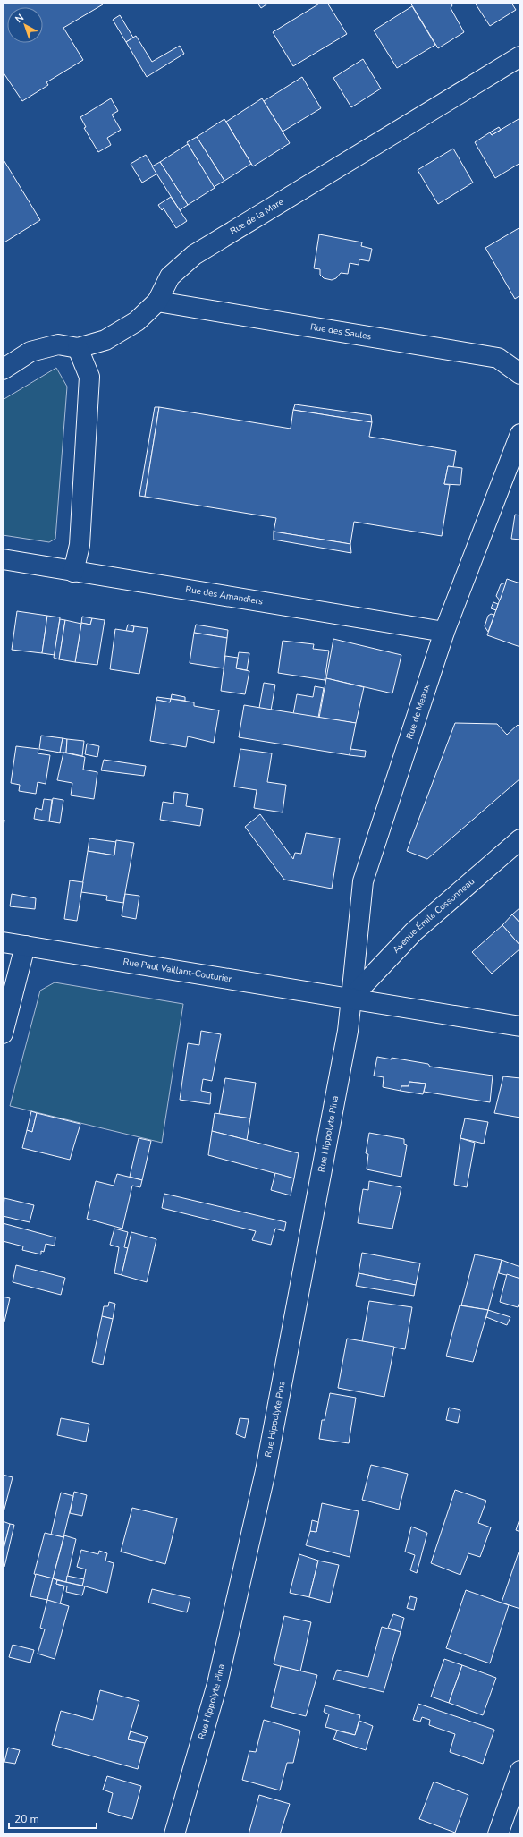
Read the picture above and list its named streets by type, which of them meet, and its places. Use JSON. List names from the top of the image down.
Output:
{
  "streets": {
    "street": [
      "Rue de la Mare",
      "Rue des Saules",
      "Rue des Amandiers",
      "Rue de Meaux",
      "Avenue Émile Cossonneau",
      "Rue Paul Vaillant-Couturier",
      "Rue Hippolyte Pina"
    ]
  },
  "crossings": [
    ["Rue de la Mare", "Rue des Saules"],
    ["Rue des Amandiers", "Rue de Meaux"],
    ["Rue de Meaux", "Avenue Émile Cossonneau"],
    ["Rue de Meaux", "Rue Paul Vaillant-Couturier"],
    ["Rue de Meaux", "Rue Hippolyte Pina"],
    ["Avenue Émile Cossonneau", "Rue Paul Vaillant-Couturier"],
    ["Avenue Émile Cossonneau", "Rue Hippolyte Pina"],
    ["Rue Paul Vaillant-Couturier", "Rue Hippolyte Pina"]
  ],
  "scale_bar": "20 m",
  "north": "top left"
}
